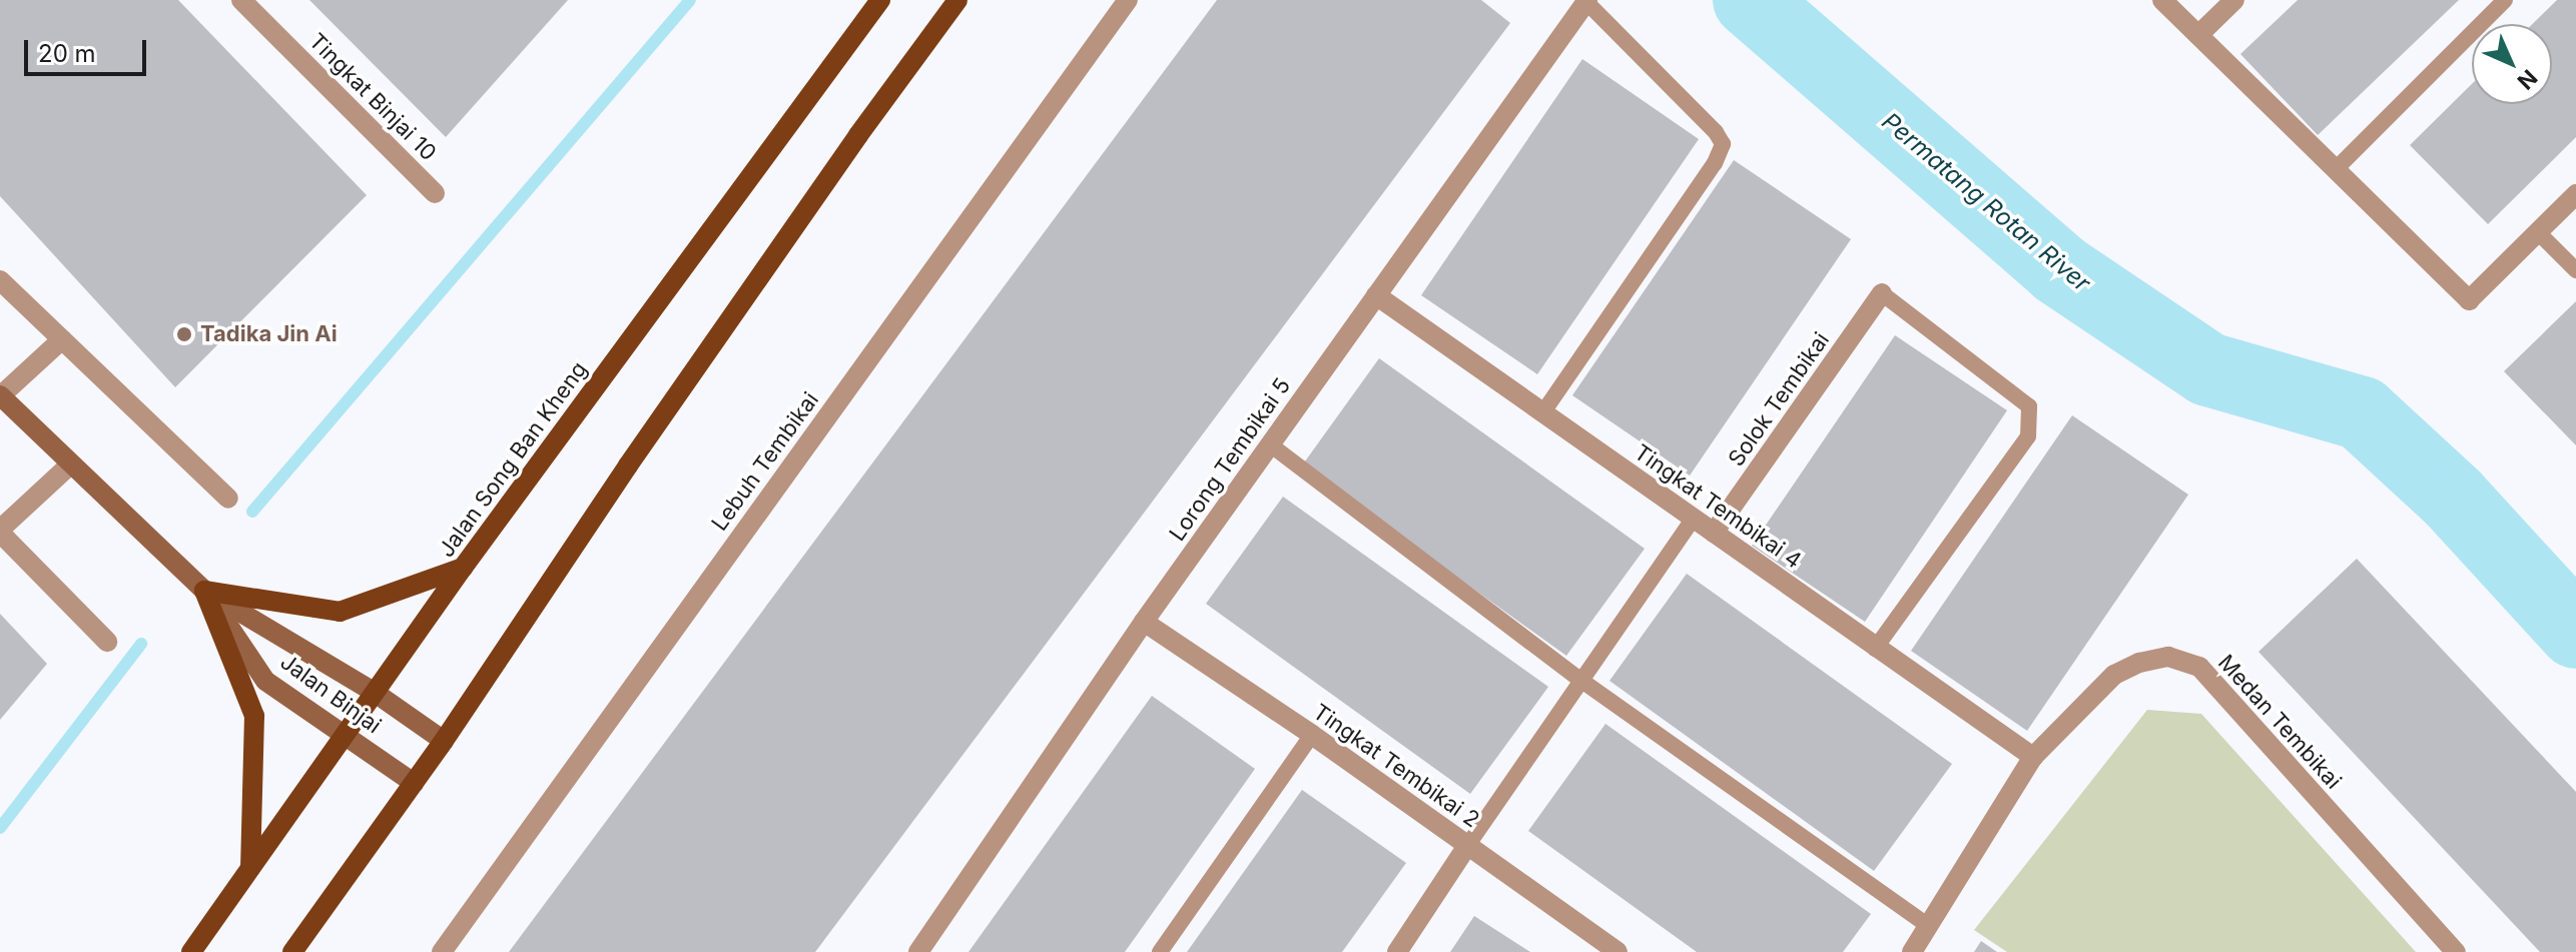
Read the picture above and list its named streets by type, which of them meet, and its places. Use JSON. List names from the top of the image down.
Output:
{
  "streets": {
    "main road": ["Jalan Song Ban Kheng"],
    "street": [
      "Tingkat Binjai 10",
      "Solok Tembikai",
      "Lorong Tembikai 5",
      "Lebuh Tembikai",
      "Tingkat Tembikai 4",
      "Jalan Binjai",
      "Medan Tembikai",
      "Tingkat Tembikai 2"
    ]
  },
  "crossings": [
    ["Solok Tembikai", "Tingkat Tembikai 4"],
    ["Jalan Song Ban Kheng", "Jalan Binjai"],
    ["Lorong Tembikai 5", "Tingkat Tembikai 4"],
    ["Lorong Tembikai 5", "Tingkat Tembikai 2"],
    ["Tingkat Tembikai 4", "Medan Tembikai"]
  ],
  "water": ["Permatang Rotan River"],
  "places": ["Tadika Jin Ai"],
  "scale_bar": "20 m",
  "north": "bottom right"
}
